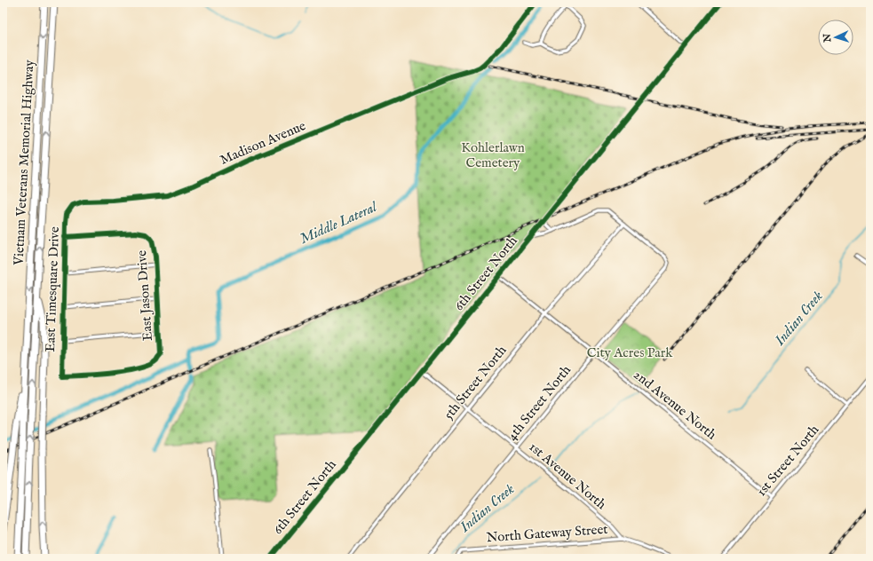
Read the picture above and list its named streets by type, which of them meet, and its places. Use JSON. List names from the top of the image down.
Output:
{
  "streets": {
    "highway": ["Vietnam Veterans Memorial Highway"],
    "street": [
      "Madison Avenue",
      "6th Street North",
      "East Timesquare Drive",
      "East Jason Drive",
      "5th Street North",
      "4th Street North",
      "2nd Avenue North",
      "1st Street North",
      "1st Avenue North",
      "North Gateway Street"
    ]
  },
  "crossings": [
    ["Madison Avenue", "East Timesquare Drive"],
    ["6th Street North", "2nd Avenue North"],
    ["6th Street North", "1st Avenue North"],
    ["East Timesquare Drive", "East Jason Drive"],
    ["5th Street North", "4th Street North"],
    ["5th Street North", "2nd Avenue North"],
    ["5th Street North", "1st Avenue North"],
    ["4th Street North", "2nd Avenue North"],
    ["4th Street North", "1st Avenue North"],
    ["2nd Avenue North", "1st Street North"],
    ["1st Avenue North", "North Gateway Street"]
  ],
  "water": ["Middle Lateral", "Indian Creek"],
  "parks": ["Kohlerlawn Cemetery", "City Acres Park"],
  "north": "left"
}
